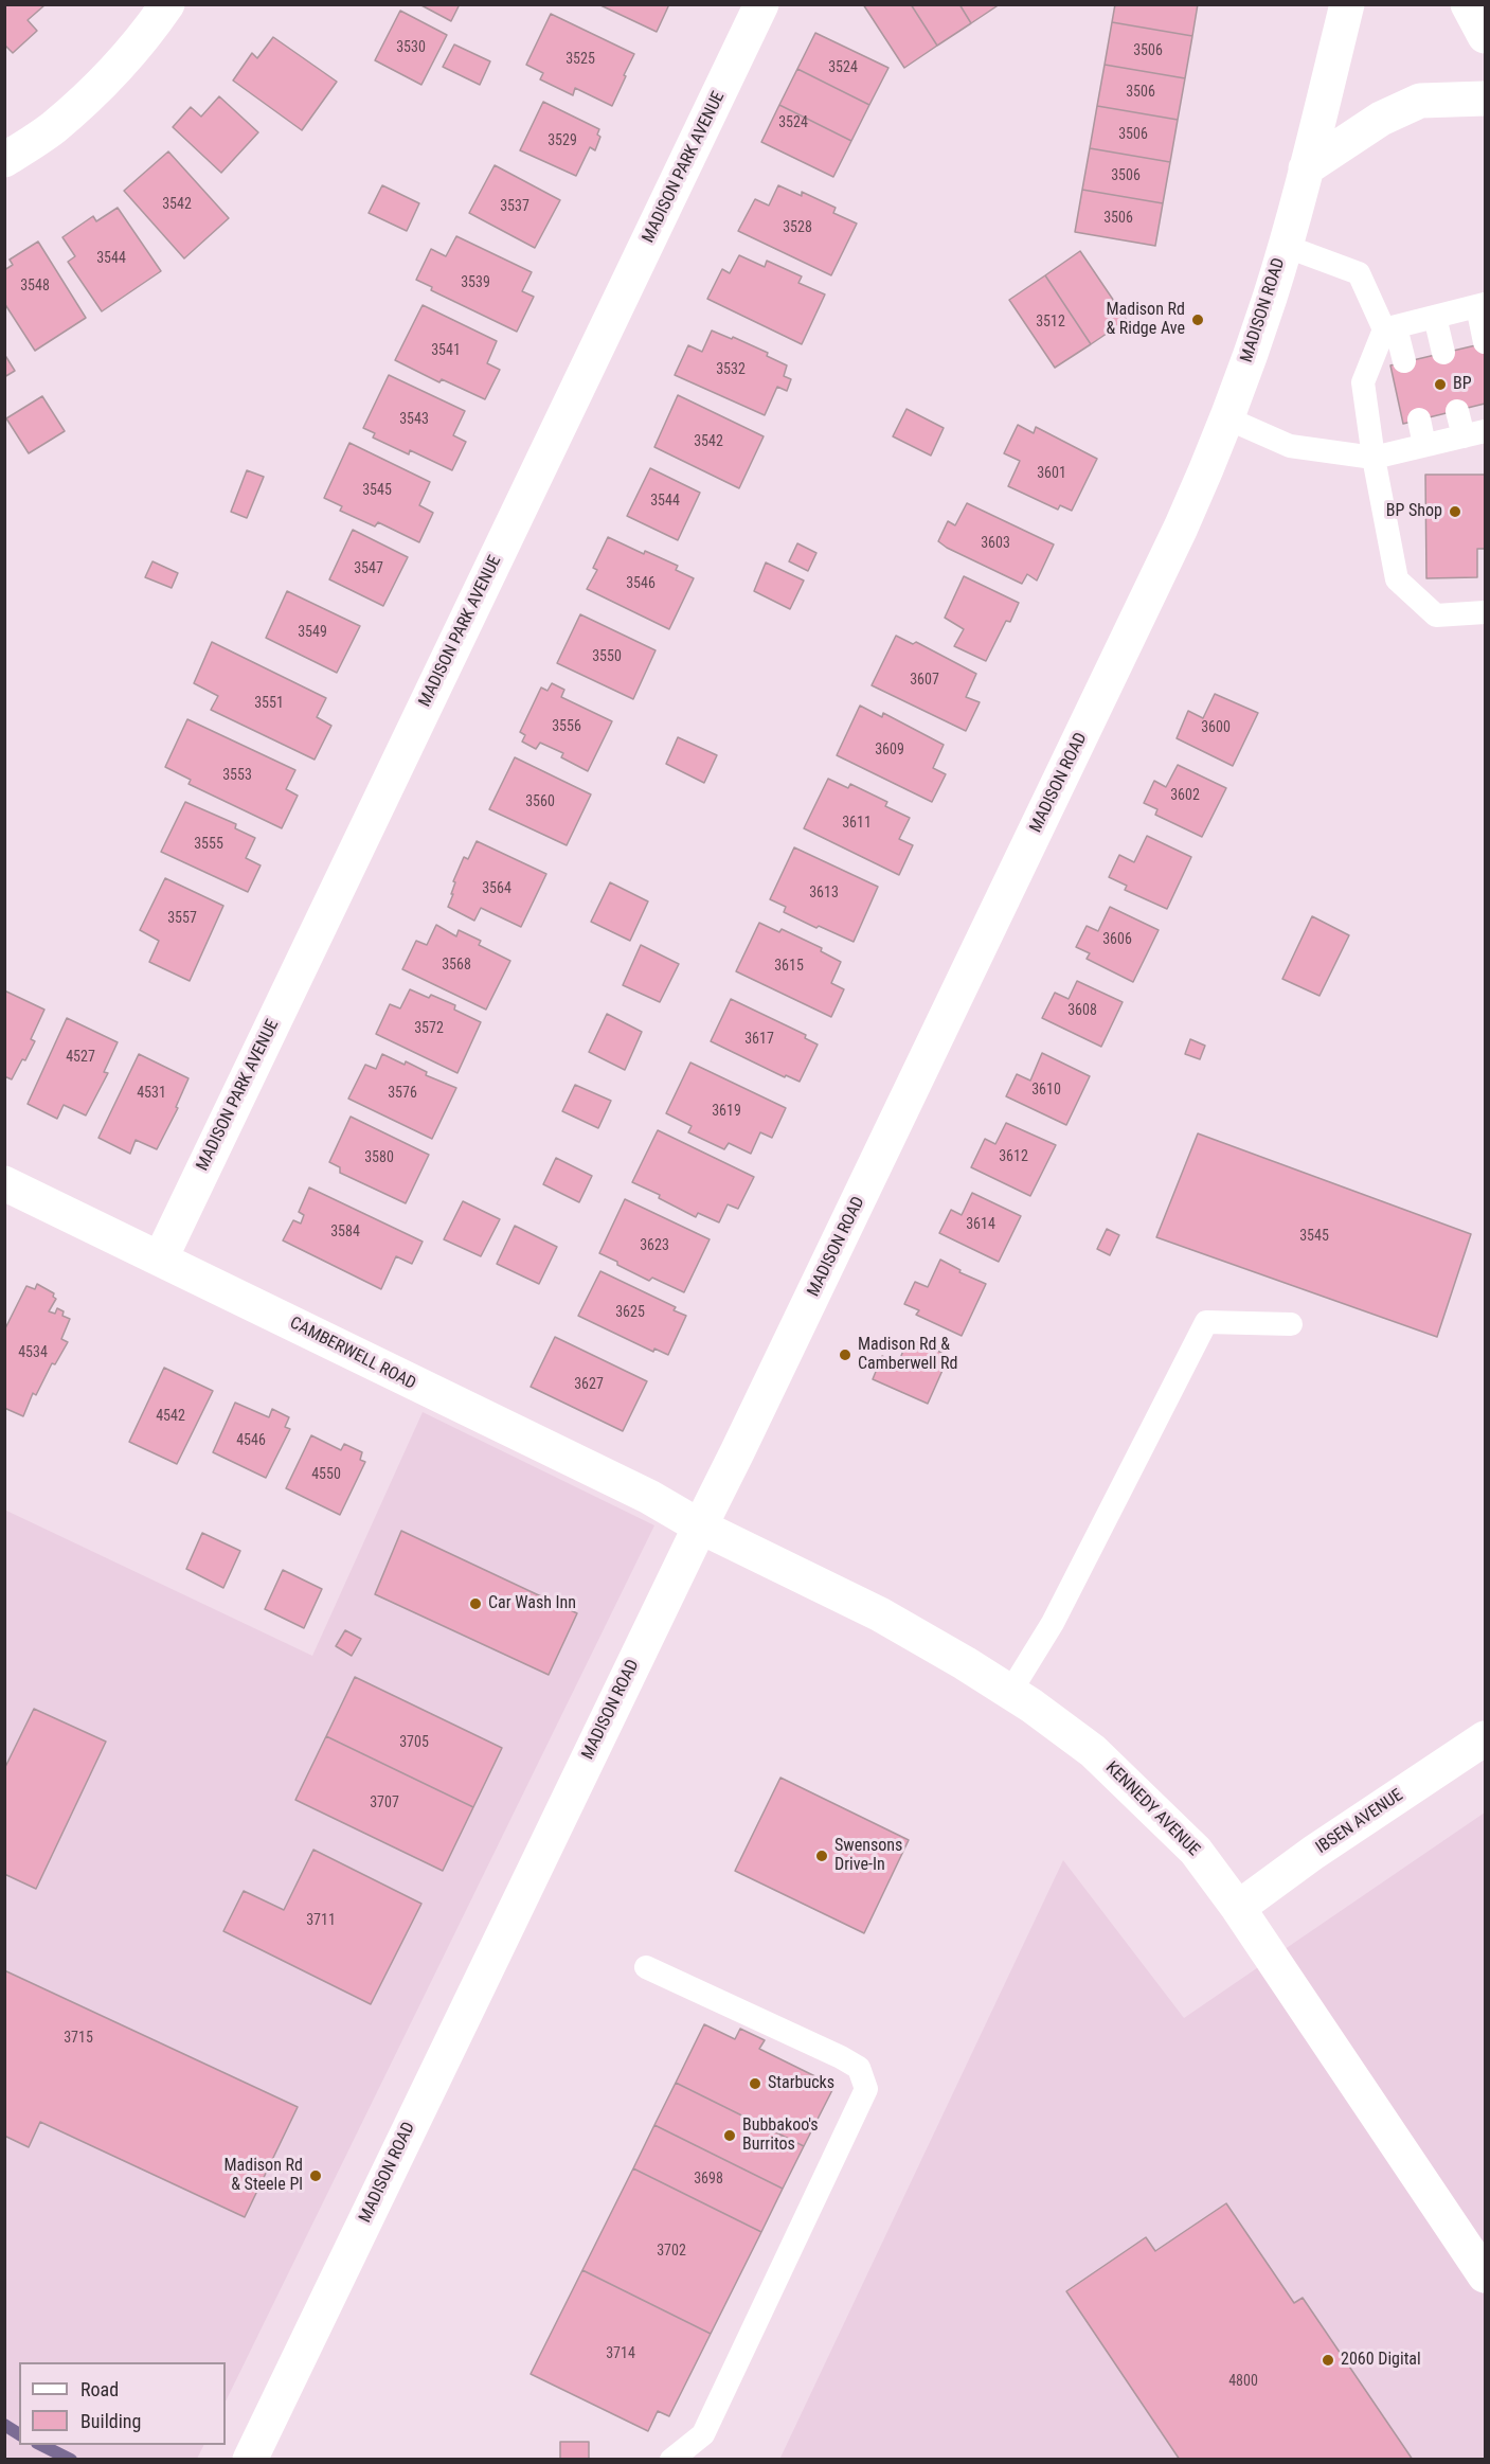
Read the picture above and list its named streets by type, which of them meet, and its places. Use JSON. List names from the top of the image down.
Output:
{
  "streets": {
    "street": [
      "MADISON PARK AVENUE",
      "MADISON ROAD",
      "CAMBERWELL ROAD",
      "KENNEDY AVENUE",
      "IBSEN AVENUE"
    ]
  },
  "crossings": [
    ["MADISON PARK AVENUE", "CAMBERWELL ROAD"],
    ["MADISON ROAD", "CAMBERWELL ROAD"],
    ["MADISON ROAD", "KENNEDY AVENUE"],
    ["CAMBERWELL ROAD", "KENNEDY AVENUE"],
    ["KENNEDY AVENUE", "IBSEN AVENUE"]
  ],
  "places": [
    "Madison Rd & Ridge Ave",
    "BP",
    "BP Shop",
    "Madison Rd & Camberwell Rd",
    "Car Wash Inn",
    "Swensons Drive-In",
    "Starbucks",
    "Bubbakoo's Burritos",
    "Madison Rd & Steele Pl",
    "2060 Digital"
  ],
  "house_numbers": [
    "3530",
    "3506",
    "3525",
    "3524",
    "3506",
    "3524",
    "3506",
    "3529",
    "3506",
    "3542",
    "3537",
    "3506",
    "3528",
    "3544",
    "3539",
    "3548",
    "3512",
    "3541",
    "3532",
    "3543",
    "3542",
    "3601",
    "3545",
    "3544",
    "3603",
    "3547",
    "3546",
    "3549",
    "3550",
    "3607",
    "3551",
    "3556",
    "3600",
    "3609",
    "3553",
    "3602",
    "3560",
    "3611",
    "3555",
    "3564",
    "3613",
    "3557",
    "3606",
    "3568",
    "3615",
    "3608",
    "3572",
    "3617",
    "4527",
    "3610",
    "4531",
    "3576",
    "3619",
    "3612",
    "3580",
    "3614",
    "3584",
    "3545",
    "3623",
    "3625",
    "4534",
    "3627",
    "4542",
    "4546",
    "4550",
    "3705",
    "3707",
    "3711",
    "3715",
    "3698",
    "3702",
    "3714",
    "4800"
  ],
  "legend": ["Road", "Building"]
}
